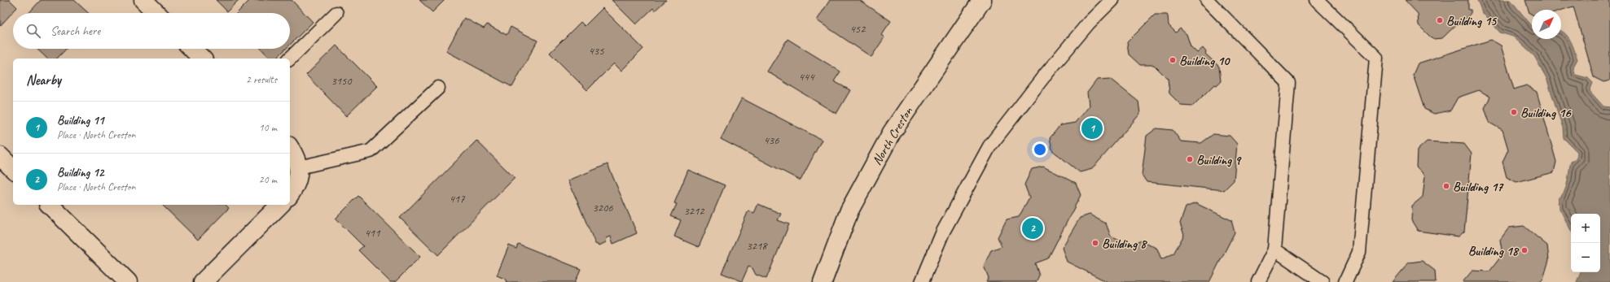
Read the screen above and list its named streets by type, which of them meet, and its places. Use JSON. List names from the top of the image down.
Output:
{
  "streets": {
    "street": ["North Creston"]
  },
  "places": [
    "Building 15",
    "Building 10",
    "Building 16",
    "Building 9",
    "Building 17",
    "Building 8",
    "Building 18"
  ],
  "house_numbers": [
    "452",
    "435",
    "444",
    "3150",
    "436",
    "417",
    "3206",
    "3212",
    "411",
    "3218"
  ],
  "north": "top right",
  "page": {
    "search": "Search here",
    "heading": ["Nearby", "2 results"],
    "list": [
      {
        "mark": "1",
        "name": "Building 11",
        "note": "Place · North Creston",
        "value": "10 m"
      },
      {
        "mark": "2",
        "name": "Building 12",
        "note": "Place · North Creston",
        "value": "20 m"
      }
    ],
    "pins": ["1", "2"],
    "map_buttons": ["+", "−"]
  }
}
